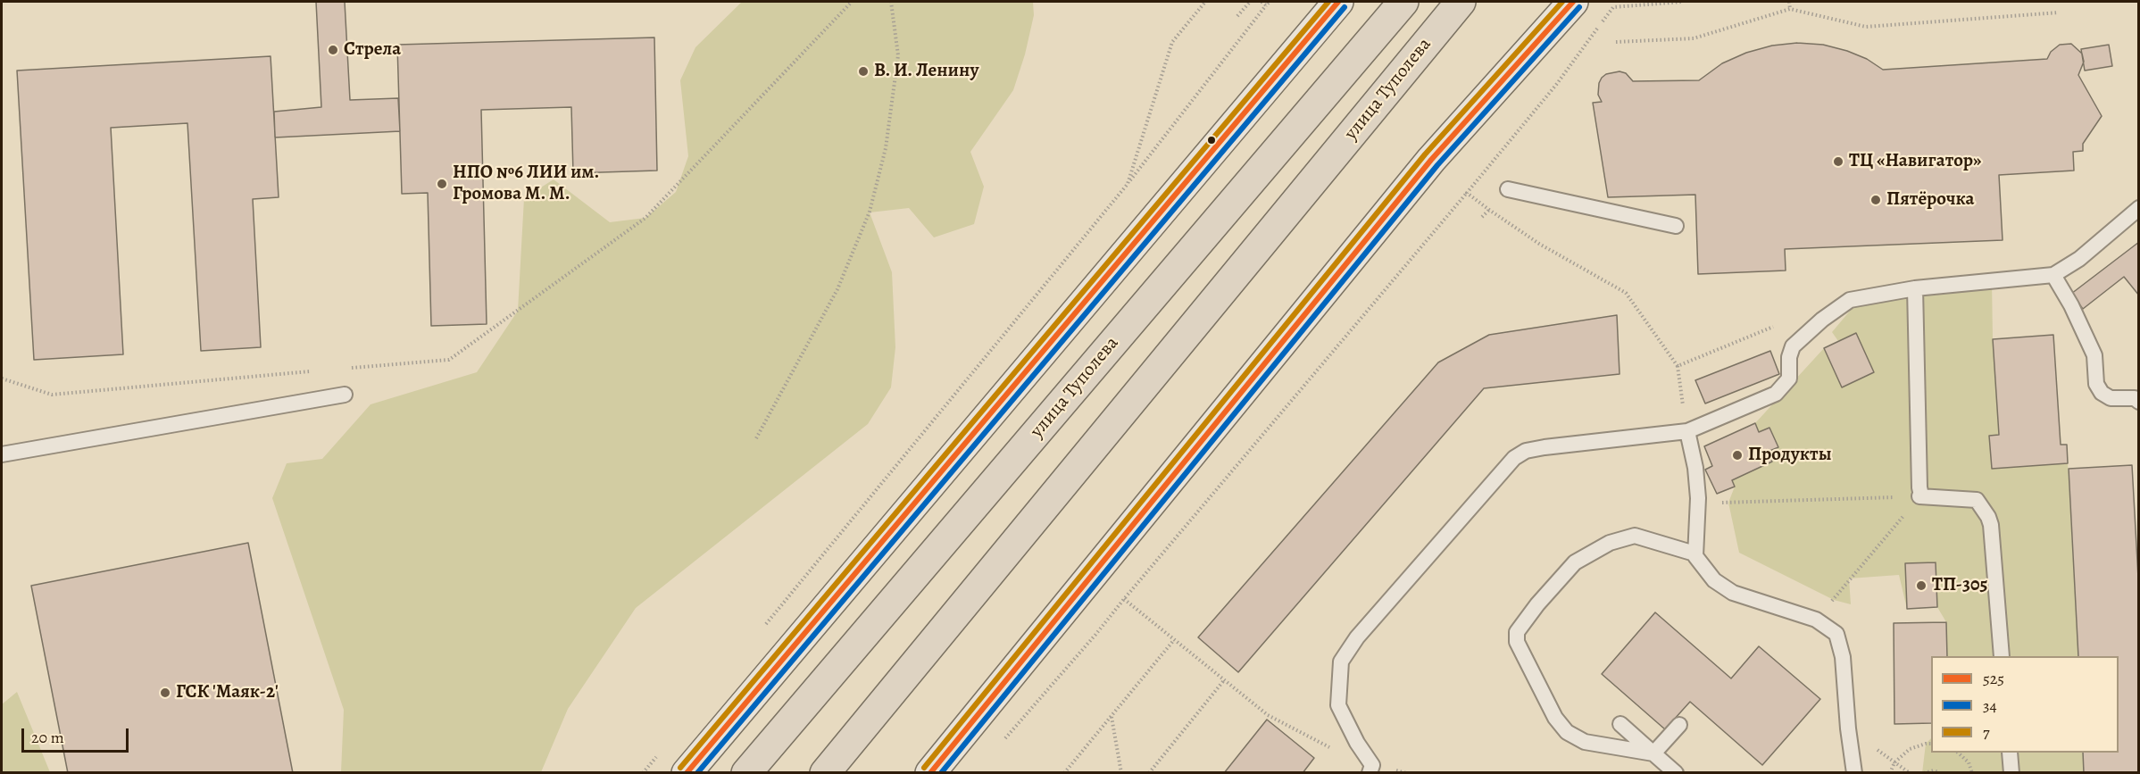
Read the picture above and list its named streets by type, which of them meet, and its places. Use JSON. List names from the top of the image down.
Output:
{
  "streets": {
    "main road": ["улица Туполева"]
  },
  "places": [
    "Стрела",
    "В. И. Ленину",
    "ТЦ «Навигатор»",
    "НПО №6 ЛИИ им. Громова М. М.",
    "Пятёрочка",
    "Продукты",
    "ТП-305",
    "ГСК 'Маяк-2'"
  ],
  "lines": ["transit line 525", "transit line 7", "transit line 34"],
  "legend": ["525", "34", "7"],
  "scale_bar": "20 m"
}
